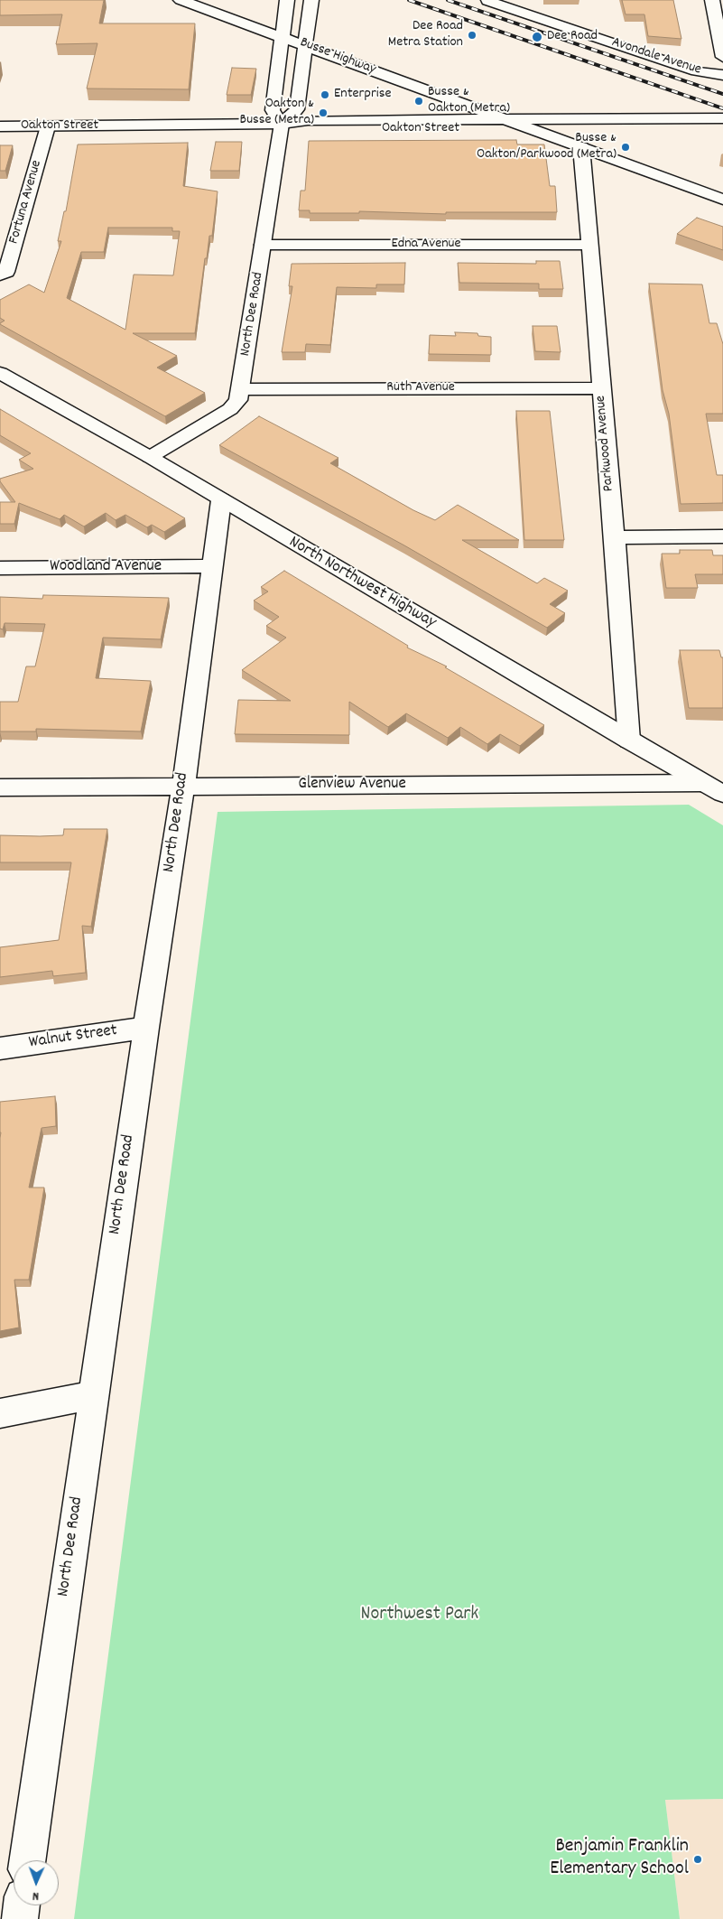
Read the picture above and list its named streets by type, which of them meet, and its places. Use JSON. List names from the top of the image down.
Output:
{
  "streets": {
    "street": [
      "Busse Highway",
      "Avondale Avenue",
      "Oakton Street",
      "Fortuna Avenue",
      "Edna Avenue",
      "North Dee Road",
      "Ruth Avenue",
      "Parkwood Avenue",
      "Woodland Avenue",
      "North Northwest Highway",
      "Glenview Avenue",
      "Walnut Street"
    ]
  },
  "crossings": [
    ["Busse Highway", "Oakton Street"],
    ["Busse Highway", "Parkwood Avenue"],
    ["Oakton Street", "Fortuna Avenue"],
    ["Oakton Street", "North Dee Road"],
    ["Edna Avenue", "North Dee Road"],
    ["Edna Avenue", "Parkwood Avenue"],
    ["North Dee Road", "Ruth Avenue"],
    ["North Dee Road", "Woodland Avenue"],
    ["North Dee Road", "North Northwest Highway"],
    ["North Dee Road", "Glenview Avenue"],
    ["North Dee Road", "Walnut Street"],
    ["Ruth Avenue", "Parkwood Avenue"],
    ["Parkwood Avenue", "North Northwest Highway"],
    ["North Northwest Highway", "Glenview Avenue"]
  ],
  "parks": ["Northwest Park"],
  "places": [
    "Dee Road Metra Station",
    "Dee Road",
    "Enterprise",
    "Busse & Oakton (Metra)",
    "Oakton & Busse (Metra)",
    "Busse & Oakton/Parkwood (Metra)",
    "Benjamin Franklin Elementary School"
  ],
  "north": "bottom"
}
